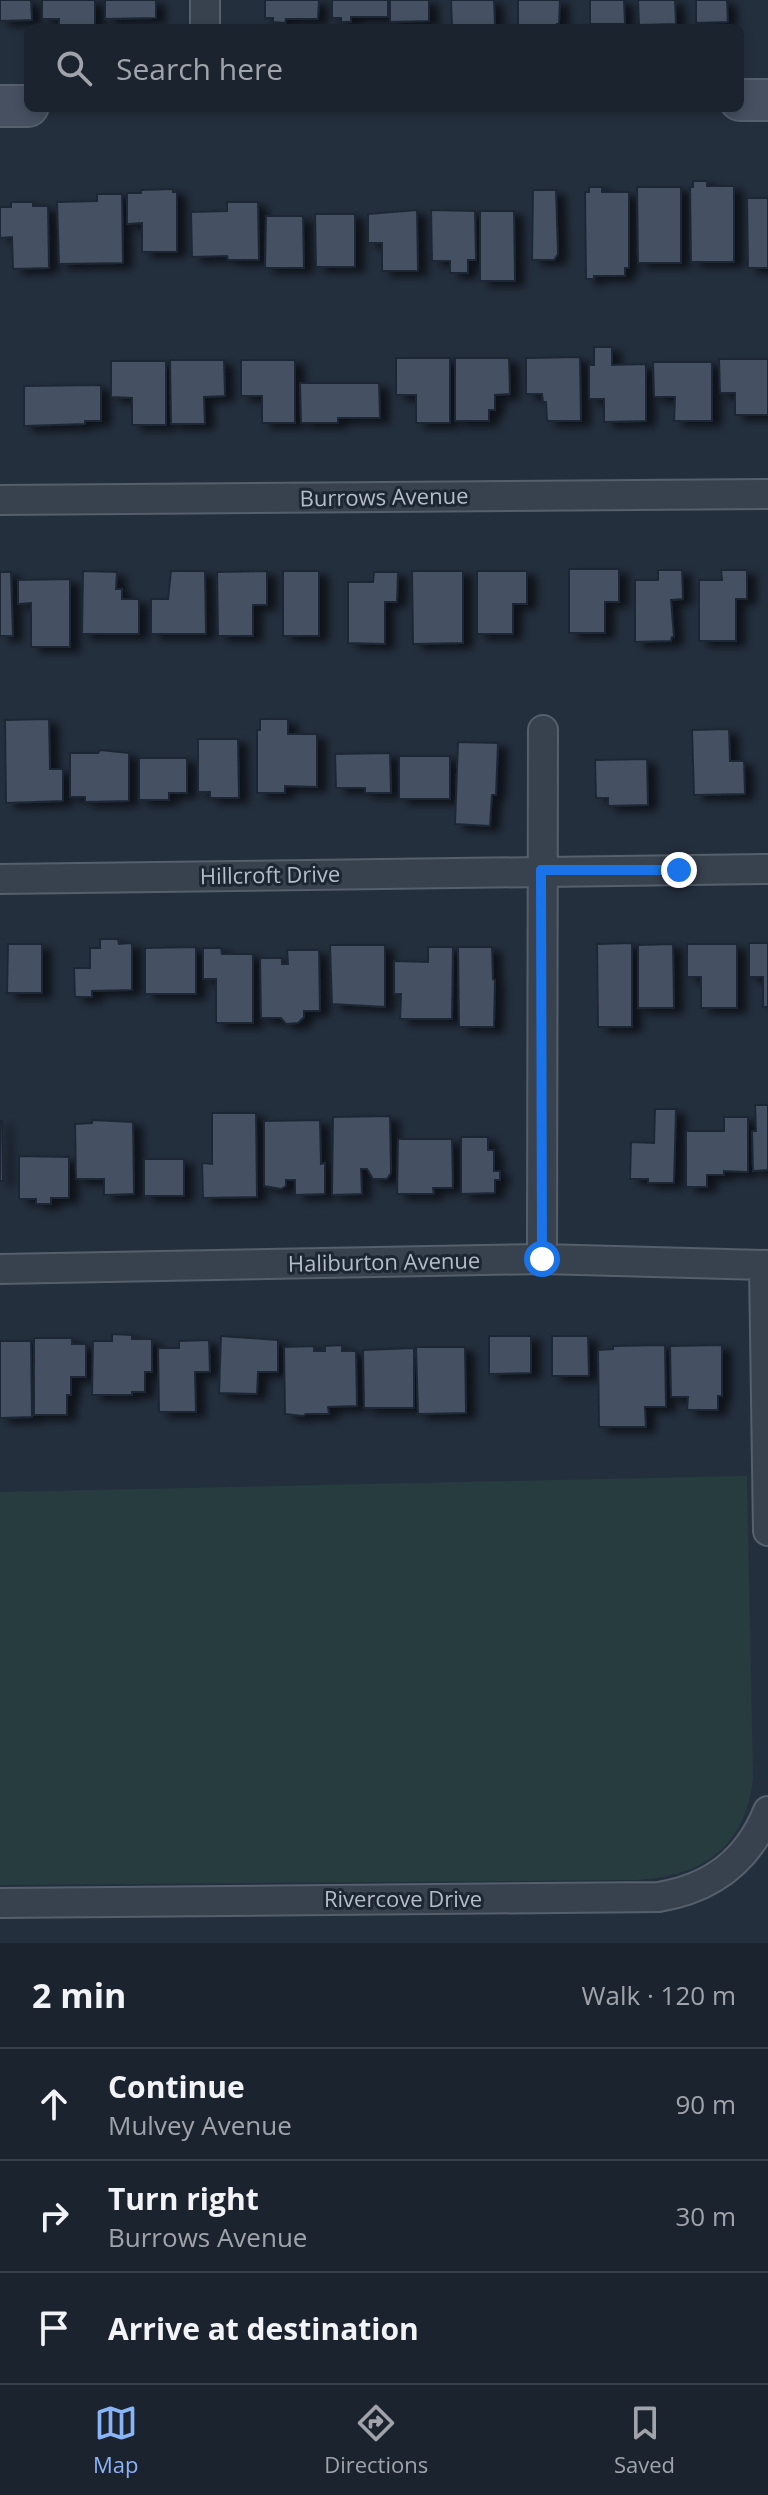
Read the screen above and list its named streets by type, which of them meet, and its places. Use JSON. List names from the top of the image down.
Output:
{
  "streets": {
    "street": [
      "Burrows Avenue",
      "Hillcroft Drive",
      "Haliburton Avenue",
      "Rivercove Drive"
    ]
  },
  "page": {
    "search": "Search here",
    "heading": ["2 min", "Walk · 120 m"],
    "list": [
      ["Continue", "Mulvey Avenue", "90 m"],
      ["Turn right", "Burrows Avenue", "30 m"],
      "Arrive at destination"
    ],
    "nav": ["Map", "Directions", "Saved"]
  }
}
